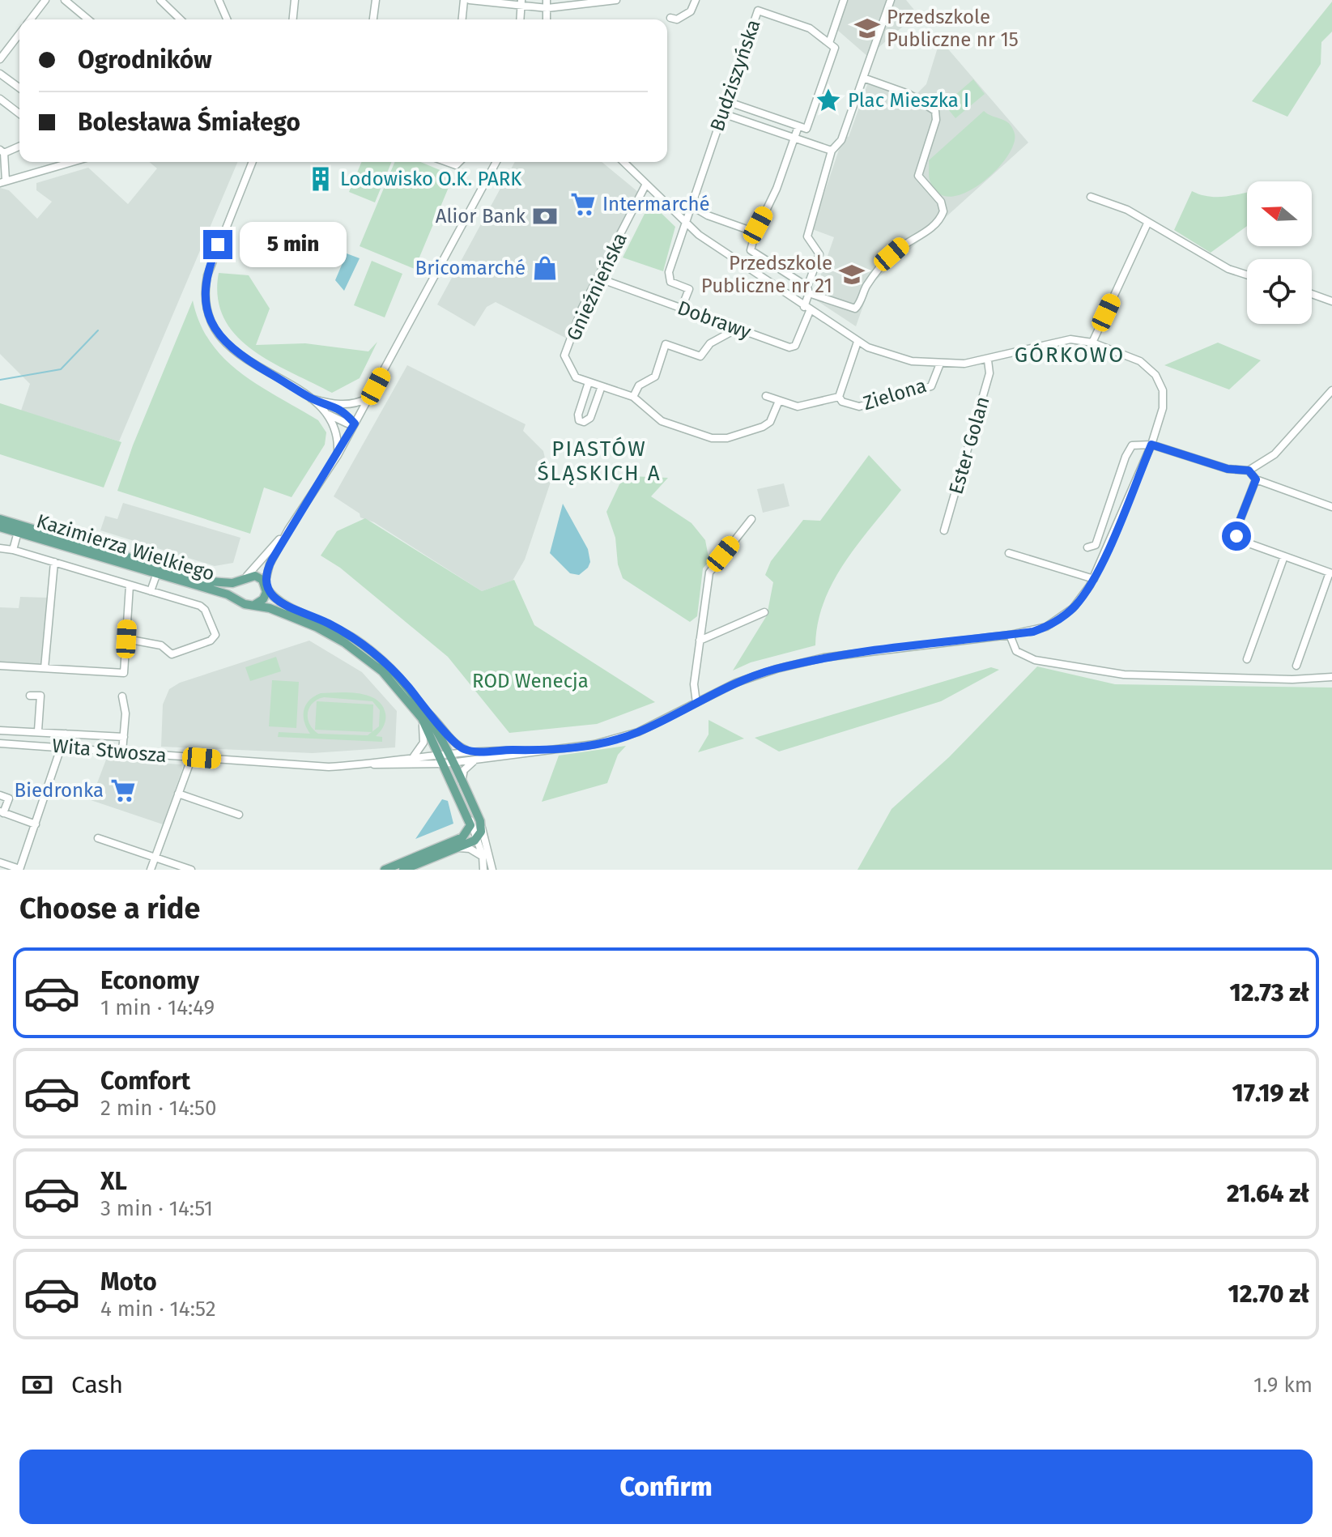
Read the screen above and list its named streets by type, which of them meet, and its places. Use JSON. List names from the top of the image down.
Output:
{
  "streets": {
    "main road": ["Kazimierza Wielkiego"],
    "street": [
      "Budziszyńska",
      "Gnieźnieńska",
      "Dobrawy",
      "Zielona",
      "Ester Golan",
      "Wita Stwosza"
    ]
  },
  "crossings": [
    ["Gnieźnieńska", "Dobrawy"]
  ],
  "districts": ["GÓRKOWO", "PIASTÓW ŚLĄSKICH A"],
  "parks": ["ROD Wenecja"],
  "places": {
    "school or university": ["Przedszkole Publiczne nr 15", "Przedszkole Publiczne nr 21"],
    "place": ["Plac Mieszka I"],
    "building": ["Lodowisko O.K. PARK"],
    "supermarket": ["Intermarché", "Biedronka"],
    "bank": ["Alior Bank"],
    "shop": ["Bricomarché"]
  },
  "north": "left",
  "page": {
    "banner": ["Ogrodników", "Bolesława Śmiałego"],
    "bubble": "5 min",
    "heading": "Choose a ride",
    "list": [
      {
        "name": "Economy",
        "note": "1 min · 14:49",
        "value": "12.73 zł"
      },
      {
        "name": "Comfort",
        "note": "2 min · 14:50",
        "value": "17.19 zł"
      },
      {
        "name": "XL",
        "note": "3 min · 14:51",
        "value": "21.64 zł"
      },
      {
        "name": "Moto",
        "note": "4 min · 14:52",
        "value": "12.70 zł"
      }
    ],
    "pay": ["Cash", "1.9 km"],
    "buttons": "Confirm"
  }
}
